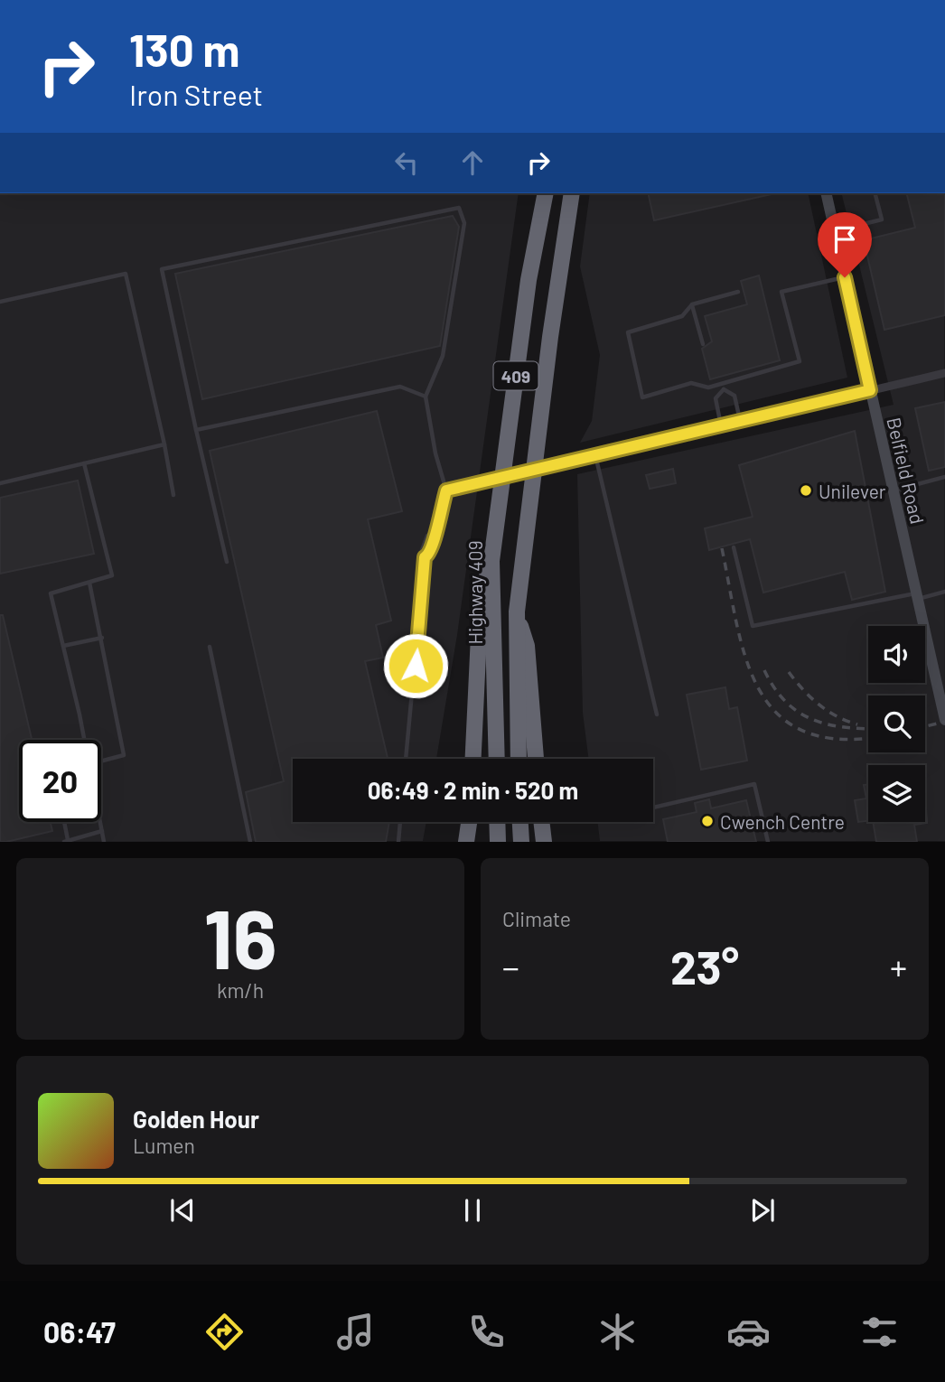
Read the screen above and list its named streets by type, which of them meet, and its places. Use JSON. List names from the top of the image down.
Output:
{
  "streets": {
    "highway": ["409", "Highway 409"],
    "main road": ["Belfield Road"]
  },
  "places": ["Unilever", "Cwench Centre"],
  "page": {
    "turn": ["130 m", "Iron Street"],
    "limit": "20",
    "trip": "06:49 · 2 min · 520 m",
    "tile": [
      ["16", "km/h"],
      "Climate"
    ],
    "heat": ["−", "23°", "+"],
    "song": ["Golden Hour", "Lumen"],
    "tabs": "06:47"
  }
}
